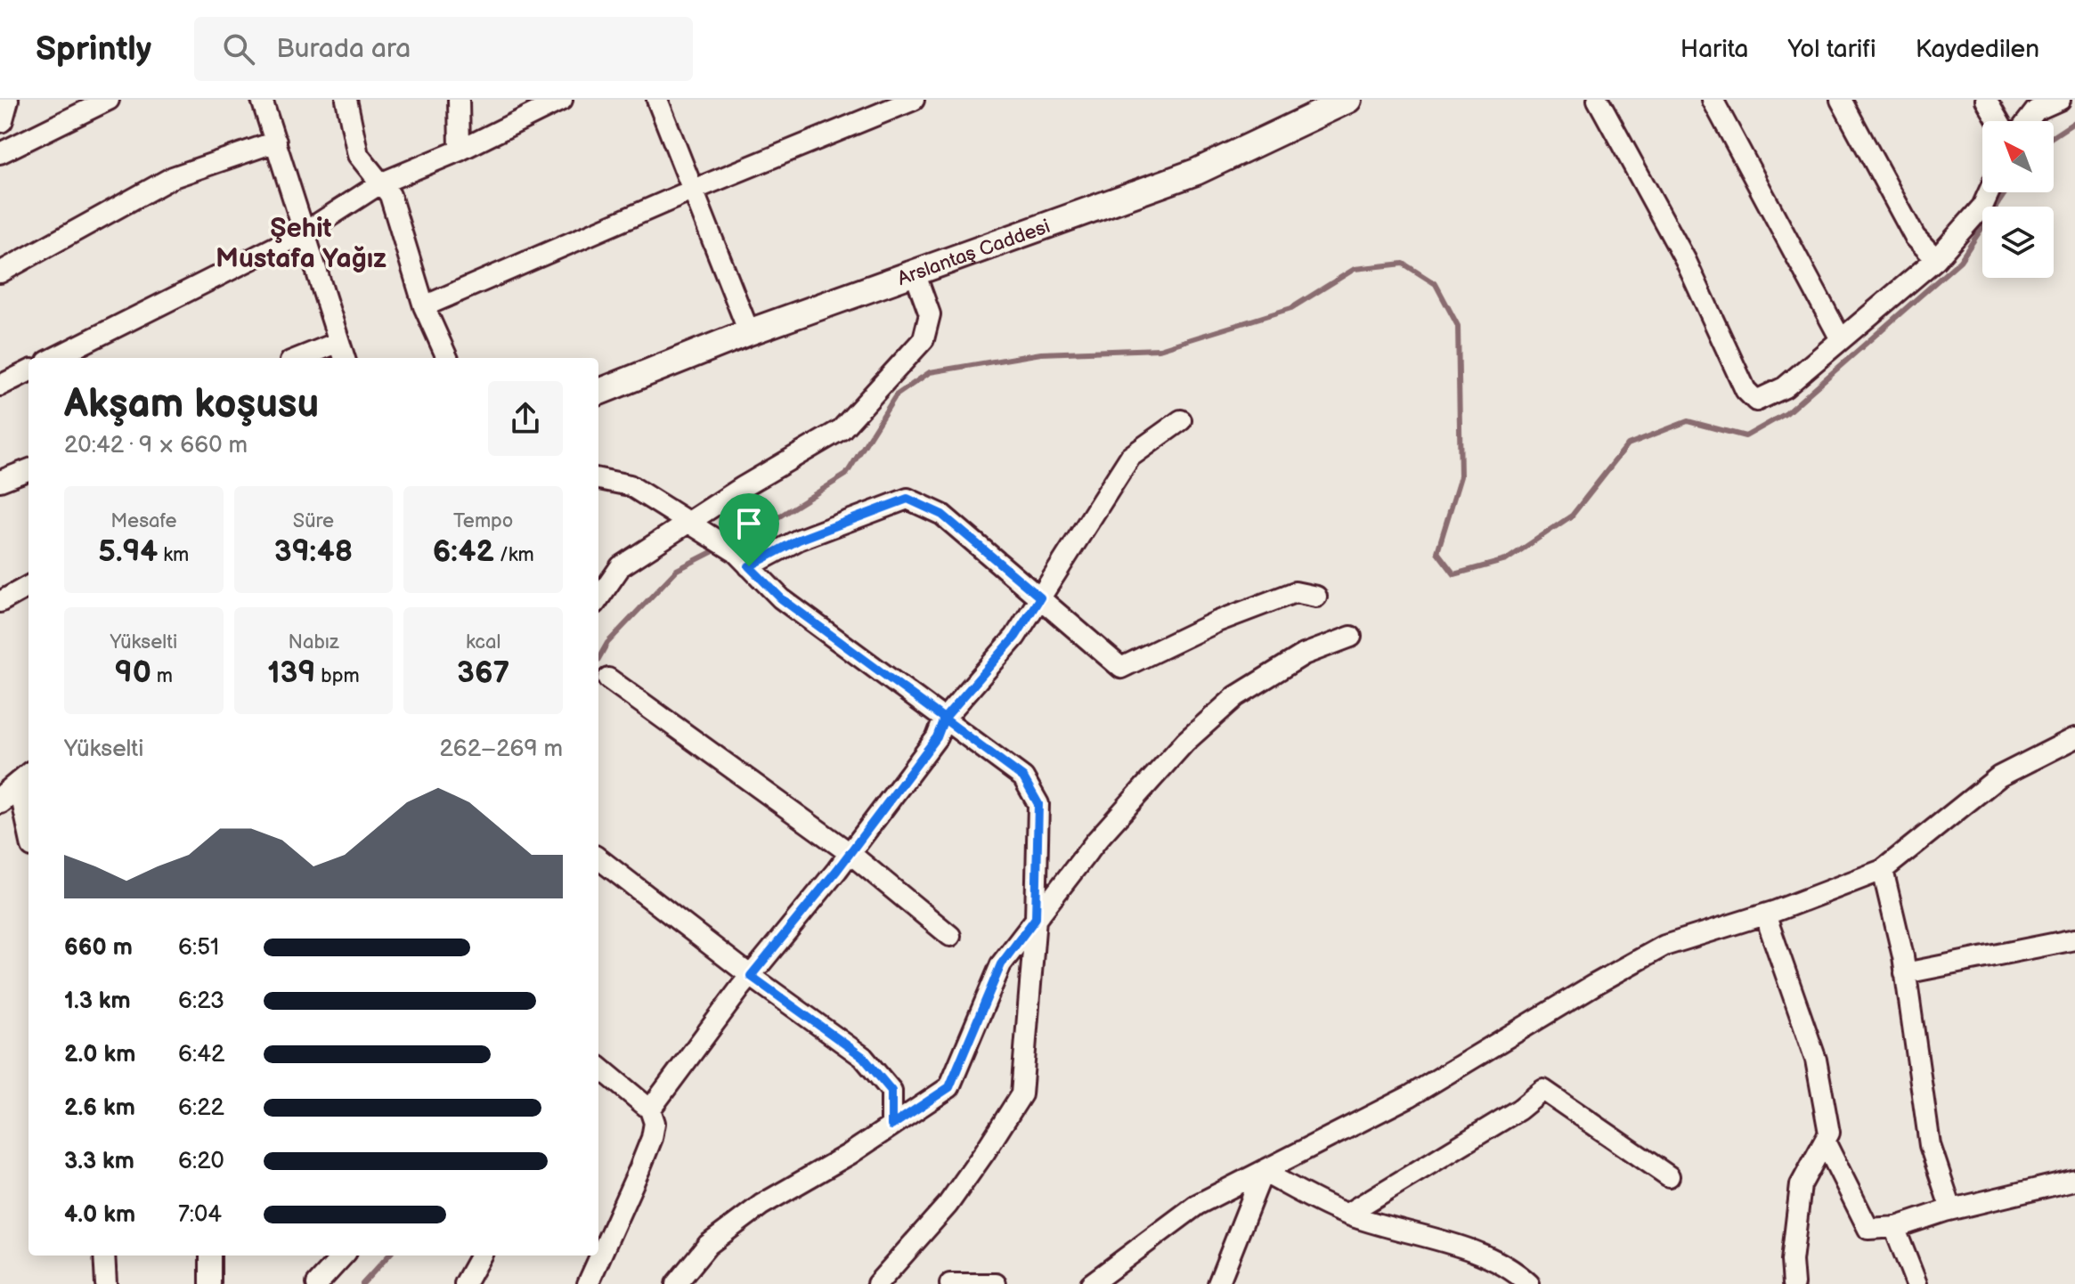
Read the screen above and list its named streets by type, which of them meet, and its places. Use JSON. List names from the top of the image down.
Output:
{
  "streets": {
    "main road": ["Arslantaş Caddesi"]
  },
  "districts": ["Şehit Mustafa Yağız"],
  "north": "top left",
  "page": {
    "header": "Sprintly",
    "search": "Burada ara",
    "nav": ["Harita", "Yol tarifi", "Kaydedilen"],
    "heading": ["Akşam koşusu", "20:42 · 9 × 660 m"],
    "stats": [
      ["Mesafe", "5.94 km"],
      ["Süre", "39:48"],
      ["Tempo", "6:42 /km"],
      ["Yükselti", "90 m"],
      ["Nabız", "139 bpm"],
      ["kcal", "367"]
    ],
    "chart": ["Yükselti", "262–269 m"],
    "list": [
      {
        "name": "660 m",
        "note": "6:51"
      },
      {
        "name": "1.3 km",
        "note": "6:23"
      },
      {
        "name": "2.0 km",
        "note": "6:42"
      },
      {
        "name": "2.6 km",
        "note": "6:22"
      },
      {
        "name": "3.3 km",
        "note": "6:20"
      },
      {
        "name": "4.0 km",
        "note": "7:04"
      }
    ]
  }
}
